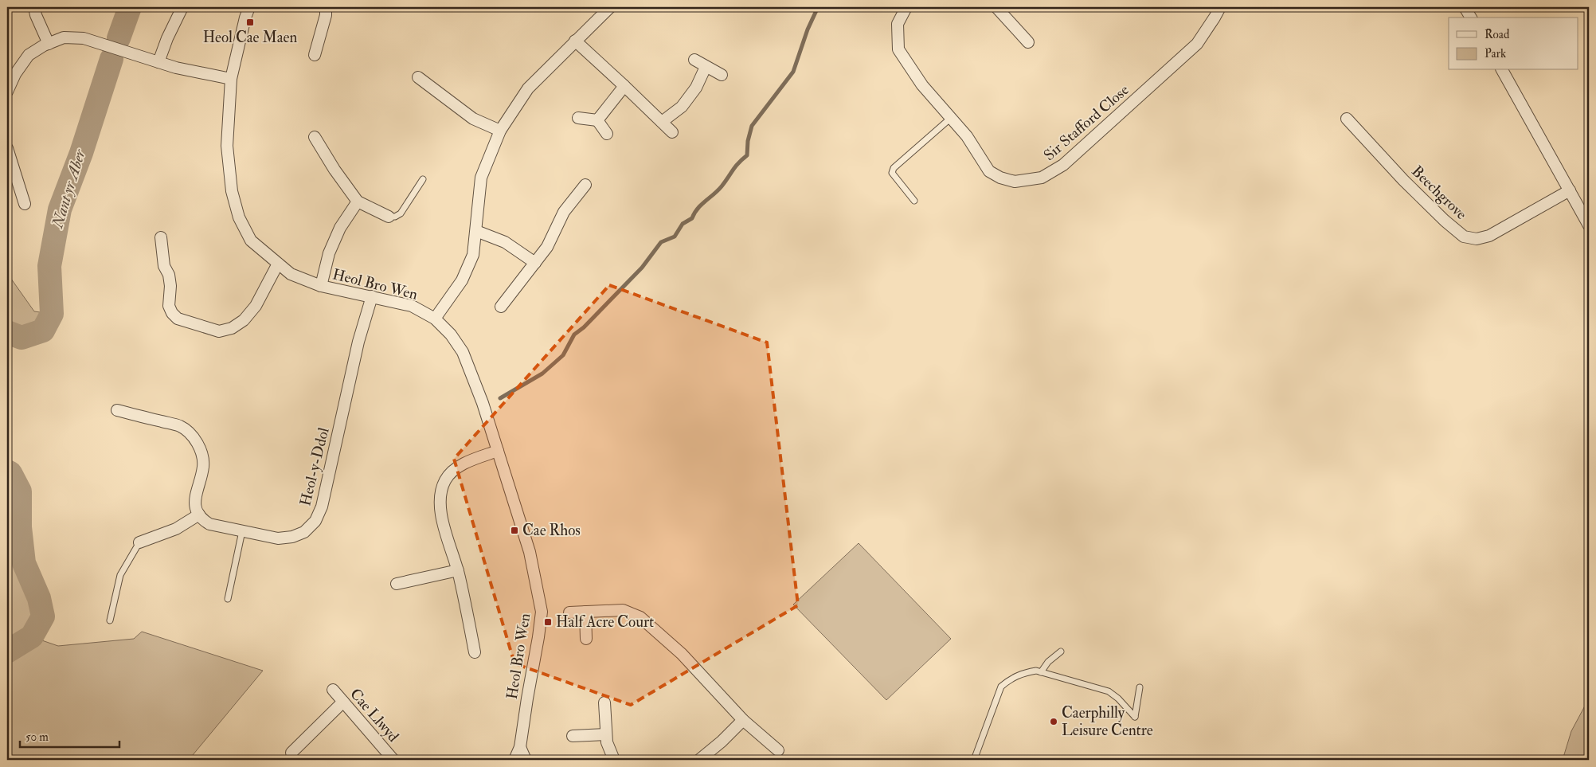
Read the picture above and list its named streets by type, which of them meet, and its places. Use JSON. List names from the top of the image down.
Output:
{
  "streets": {
    "street": [
      "Sir Stafford Close",
      "Beechgrove",
      "Heol Bro Wen",
      "Heol-y-Ddol",
      "Cae Llwyd"
    ]
  },
  "crossings": [
    ["Heol Bro Wen", "Heol-y-Ddol"]
  ],
  "water": ["Nant yr Aber"],
  "places": {
    "transit": ["Heol Cae Maen", "Cae Rhos", "Half Acre Court"],
    "other": ["Caerphilly Leisure Centre"]
  },
  "legend": ["Road", "Park"],
  "scale_bar": "50 m"
}
